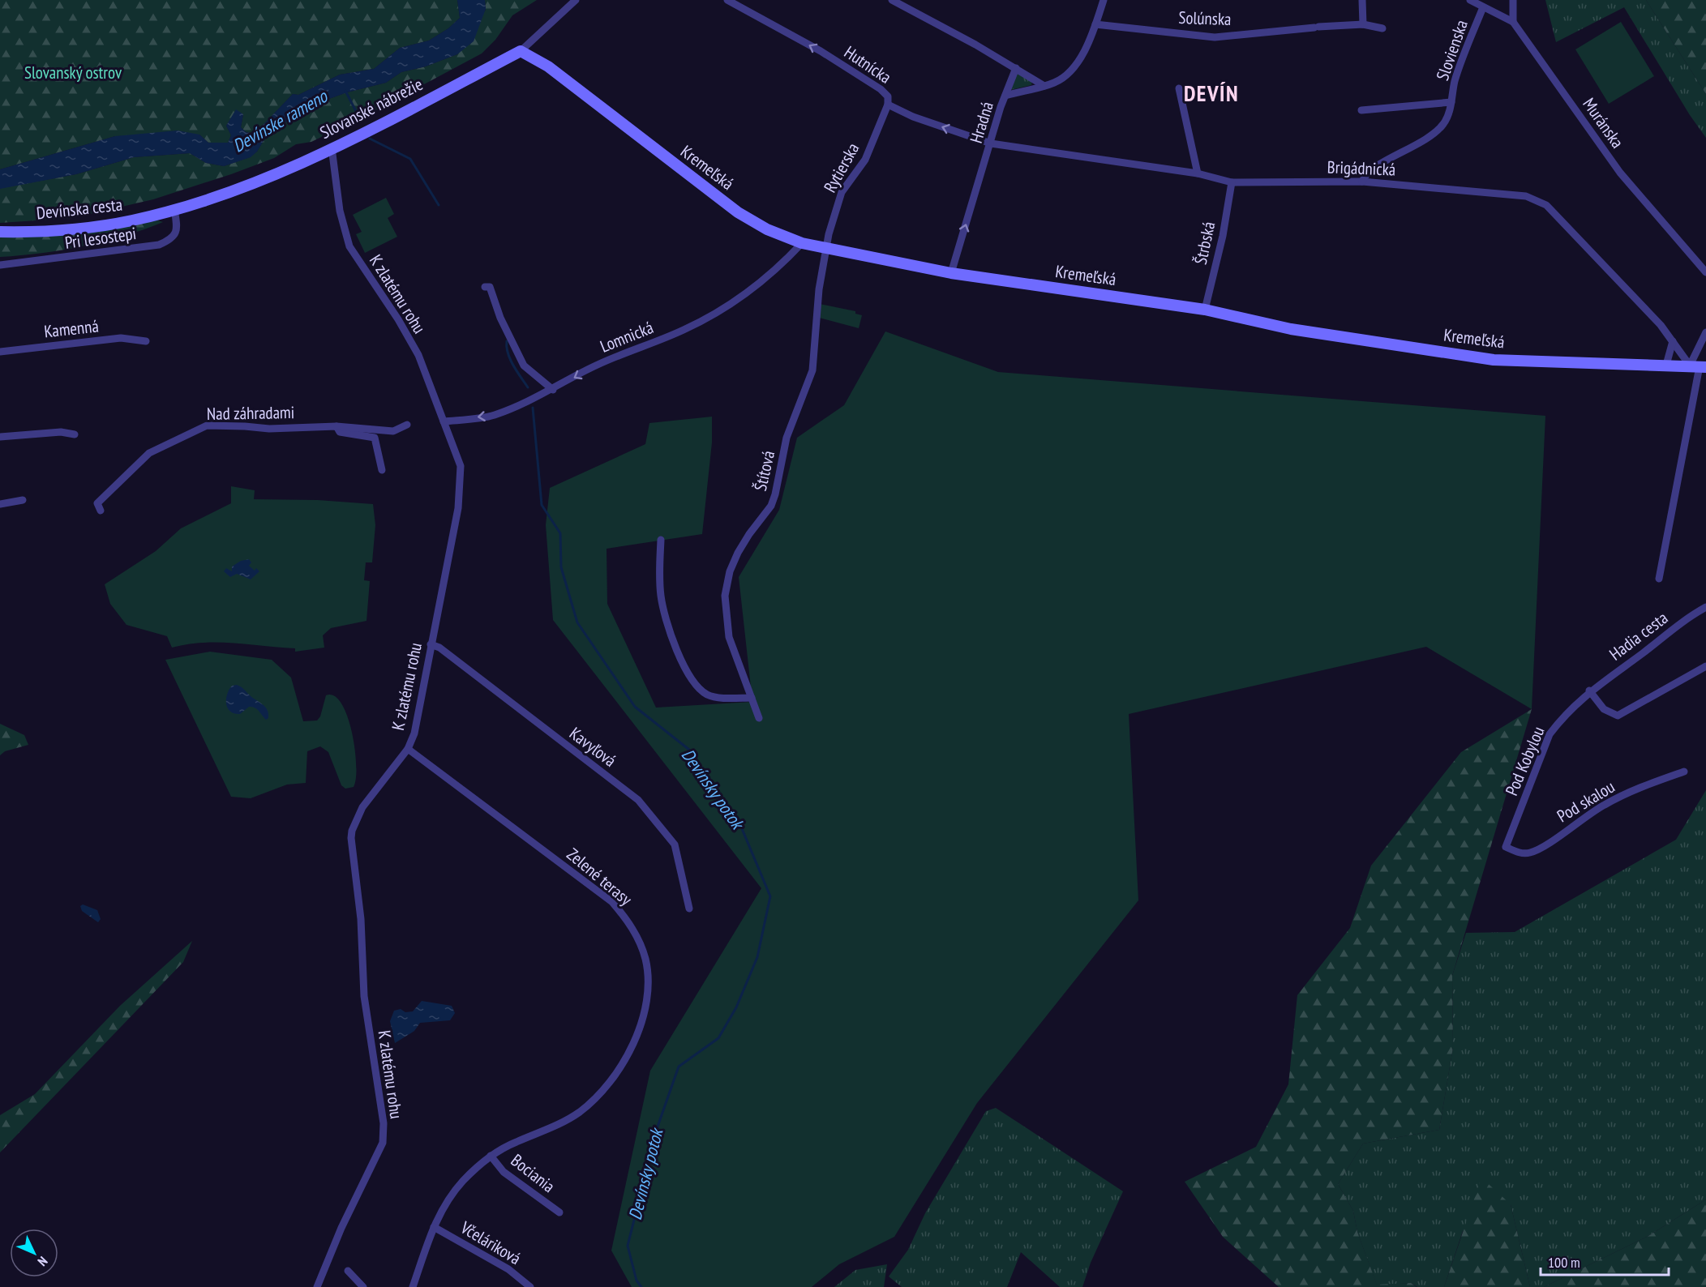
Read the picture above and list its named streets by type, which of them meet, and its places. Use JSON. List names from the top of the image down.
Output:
{
  "streets": {
    "street": [
      "Solúnska",
      "Slovienska",
      "Hutnícka",
      "Slovanské nábrežie",
      "Hradná",
      "Muránska",
      "Kremeľská",
      "Rytierska",
      "Brigádnická",
      "Devínska cesta",
      "Pri lesostepi",
      "Štrbská",
      "K zlatému rohu",
      "Kamenná",
      "Lomnická",
      "Nad záhradami",
      "Štítová",
      "Hadia cesta",
      "Kavyľová",
      "Pod Kobylou",
      "Pod skalou",
      "Zelené terasy",
      "Bociania",
      "Včeláriková"
    ]
  },
  "crossings": [
    ["Solúnska", "Hradná"],
    ["Slovienska", "Muránska"],
    ["Slovienska", "Brigádnická"],
    ["Hutnícka", "Hradná"],
    ["Hutnícka", "Rytierska"],
    ["Hutnícka", "Brigádnická"],
    ["Slovanské nábrežie", "Kremeľská"],
    ["Slovanské nábrežie", "Devínska cesta"],
    ["Slovanské nábrežie", "Pri lesostepi"],
    ["Slovanské nábrežie", "K zlatému rohu"],
    ["Hradná", "Kremeľská"],
    ["Hradná", "Brigádnická"],
    ["Kremeľská", "Rytierska"],
    ["Kremeľská", "Brigádnická"],
    ["Kremeľská", "Štrbská"],
    ["Kremeľská", "Lomnická"],
    ["Kremeľská", "Štítová"],
    ["Rytierska", "Štítová"],
    ["Brigádnická", "Štrbská"],
    ["K zlatému rohu", "Lomnická"],
    ["K zlatému rohu", "Kavyľová"],
    ["K zlatému rohu", "Zelené terasy"],
    ["Hadia cesta", "Pod Kobylou"],
    ["Pod Kobylou", "Pod skalou"],
    ["Zelené terasy", "Bociania"],
    ["Zelené terasy", "Včeláriková"]
  ],
  "one_way": ["Hutnícka", "Hradná", "Lomnická"],
  "districts": ["DEVÍN"],
  "water": ["Devínske rameno", "Devínsky potok"],
  "parks": ["Slovanský ostrov"],
  "scale_bar": "100 m",
  "north": "bottom right"
}
